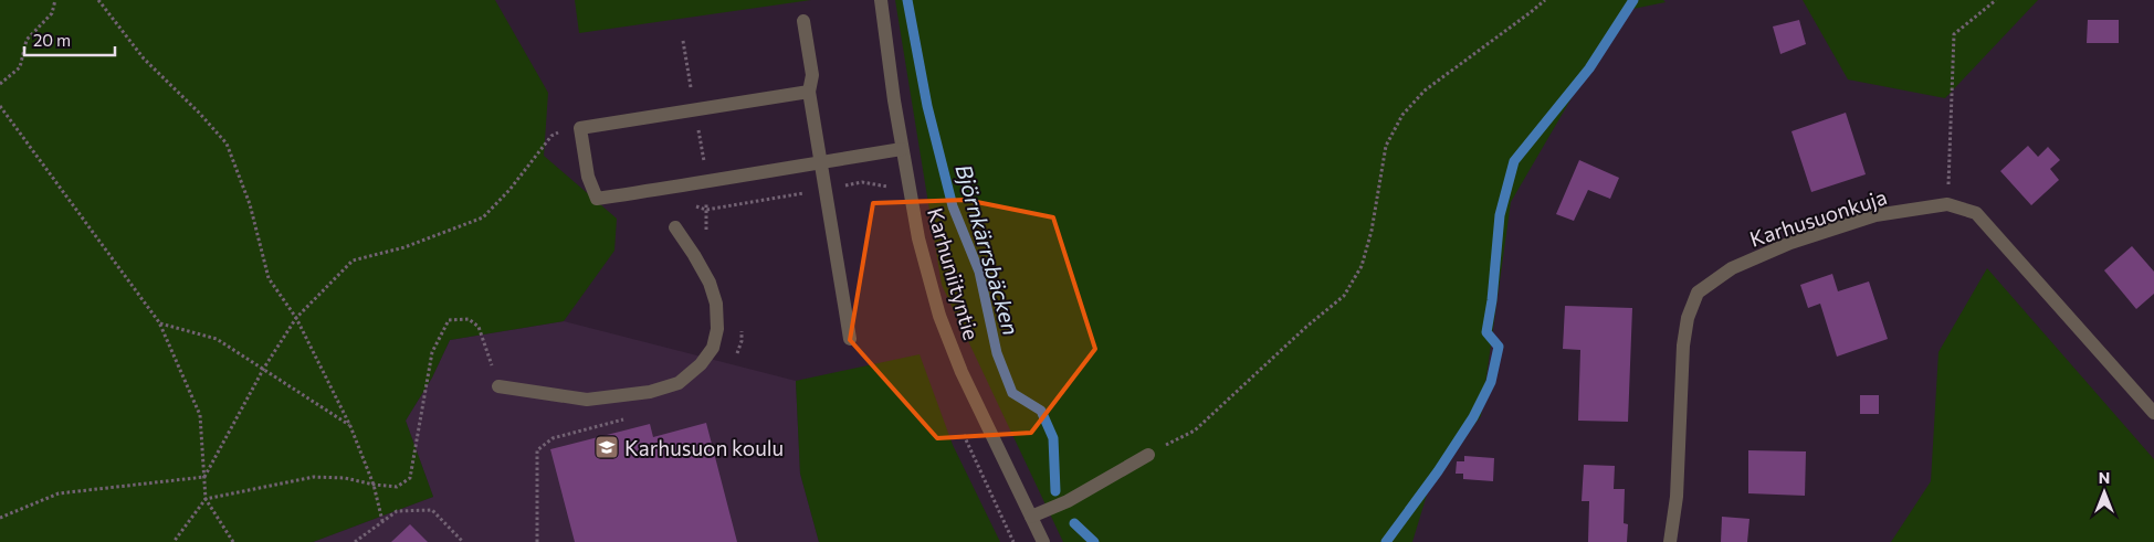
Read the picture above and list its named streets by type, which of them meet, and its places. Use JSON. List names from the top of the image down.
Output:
{
  "streets": {
    "street": ["Karhusuonkuja", "Karhuniityntie"]
  },
  "water": ["Björnkärrsbäcken"],
  "places": {
    "school or university": ["Karhusuon koulu"]
  },
  "scale_bar": "20 m",
  "north": "top"
}
